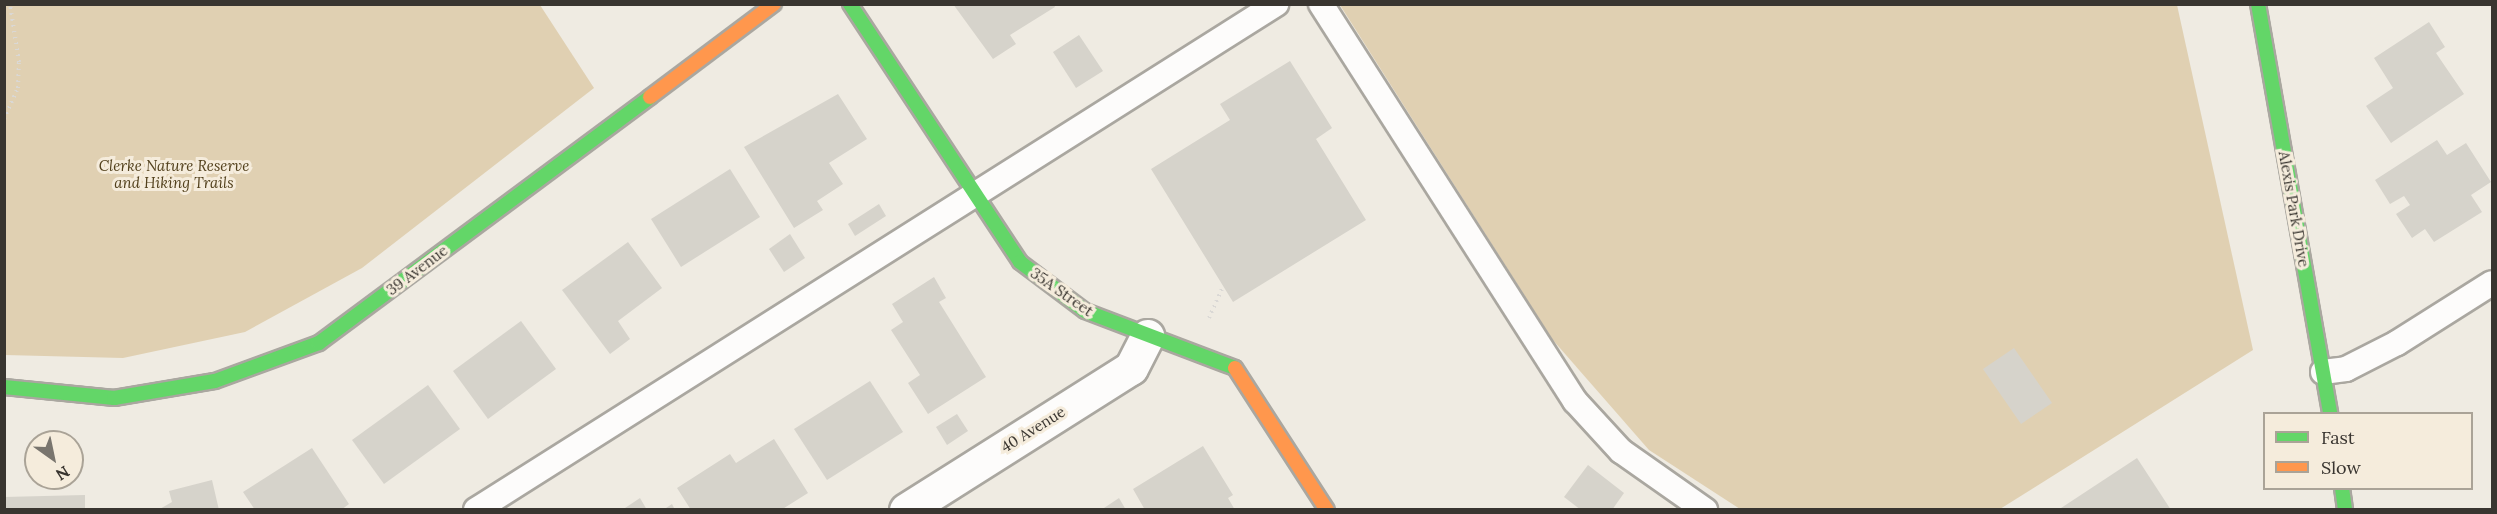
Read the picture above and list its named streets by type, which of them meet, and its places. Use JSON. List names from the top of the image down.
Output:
{
  "streets": {
    "street": [
      "Alexis Park Drive",
      "39 Avenue",
      "35A Street",
      "40 Avenue"
    ]
  },
  "crossings": [
    ["35A Street", "40 Avenue"]
  ],
  "parks": ["Clerke Nature Reserve and Hiking Trails"],
  "legend": ["Fast", "Slow"],
  "north": "bottom right"
}
